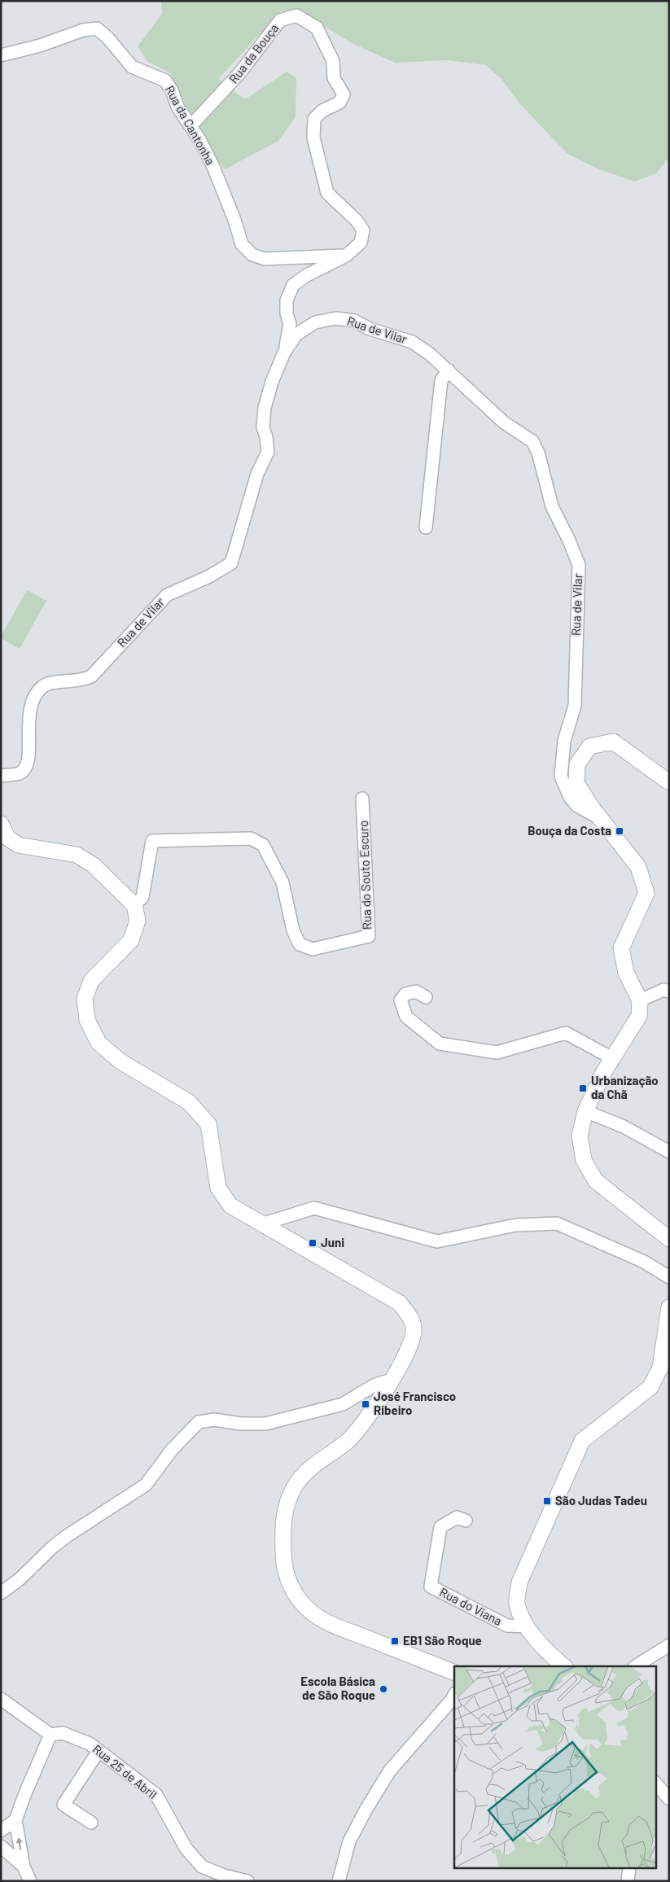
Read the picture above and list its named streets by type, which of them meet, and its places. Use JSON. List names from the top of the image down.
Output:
{
  "streets": {
    "street": [
      "Rua da Bouça",
      "Rua da Cantonha",
      "Rua de Vilar",
      "Rua do Souto Escuro",
      "Rua do Viana",
      "Rua 25 de Abril"
    ]
  },
  "crossings": [
    ["Rua da Bouça", "Rua da Cantonha"],
    ["Rua da Bouça", "Rua de Vilar"]
  ],
  "places": {
    "transit": [
      "Bouça da Costa",
      "Urbanização da Chã",
      "Juni",
      "José Francisco Ribeiro",
      "São Judas Tadeu",
      "EB1 São Roque"
    ],
    "other": ["Escola Básica de São Roque"]
  }
}
